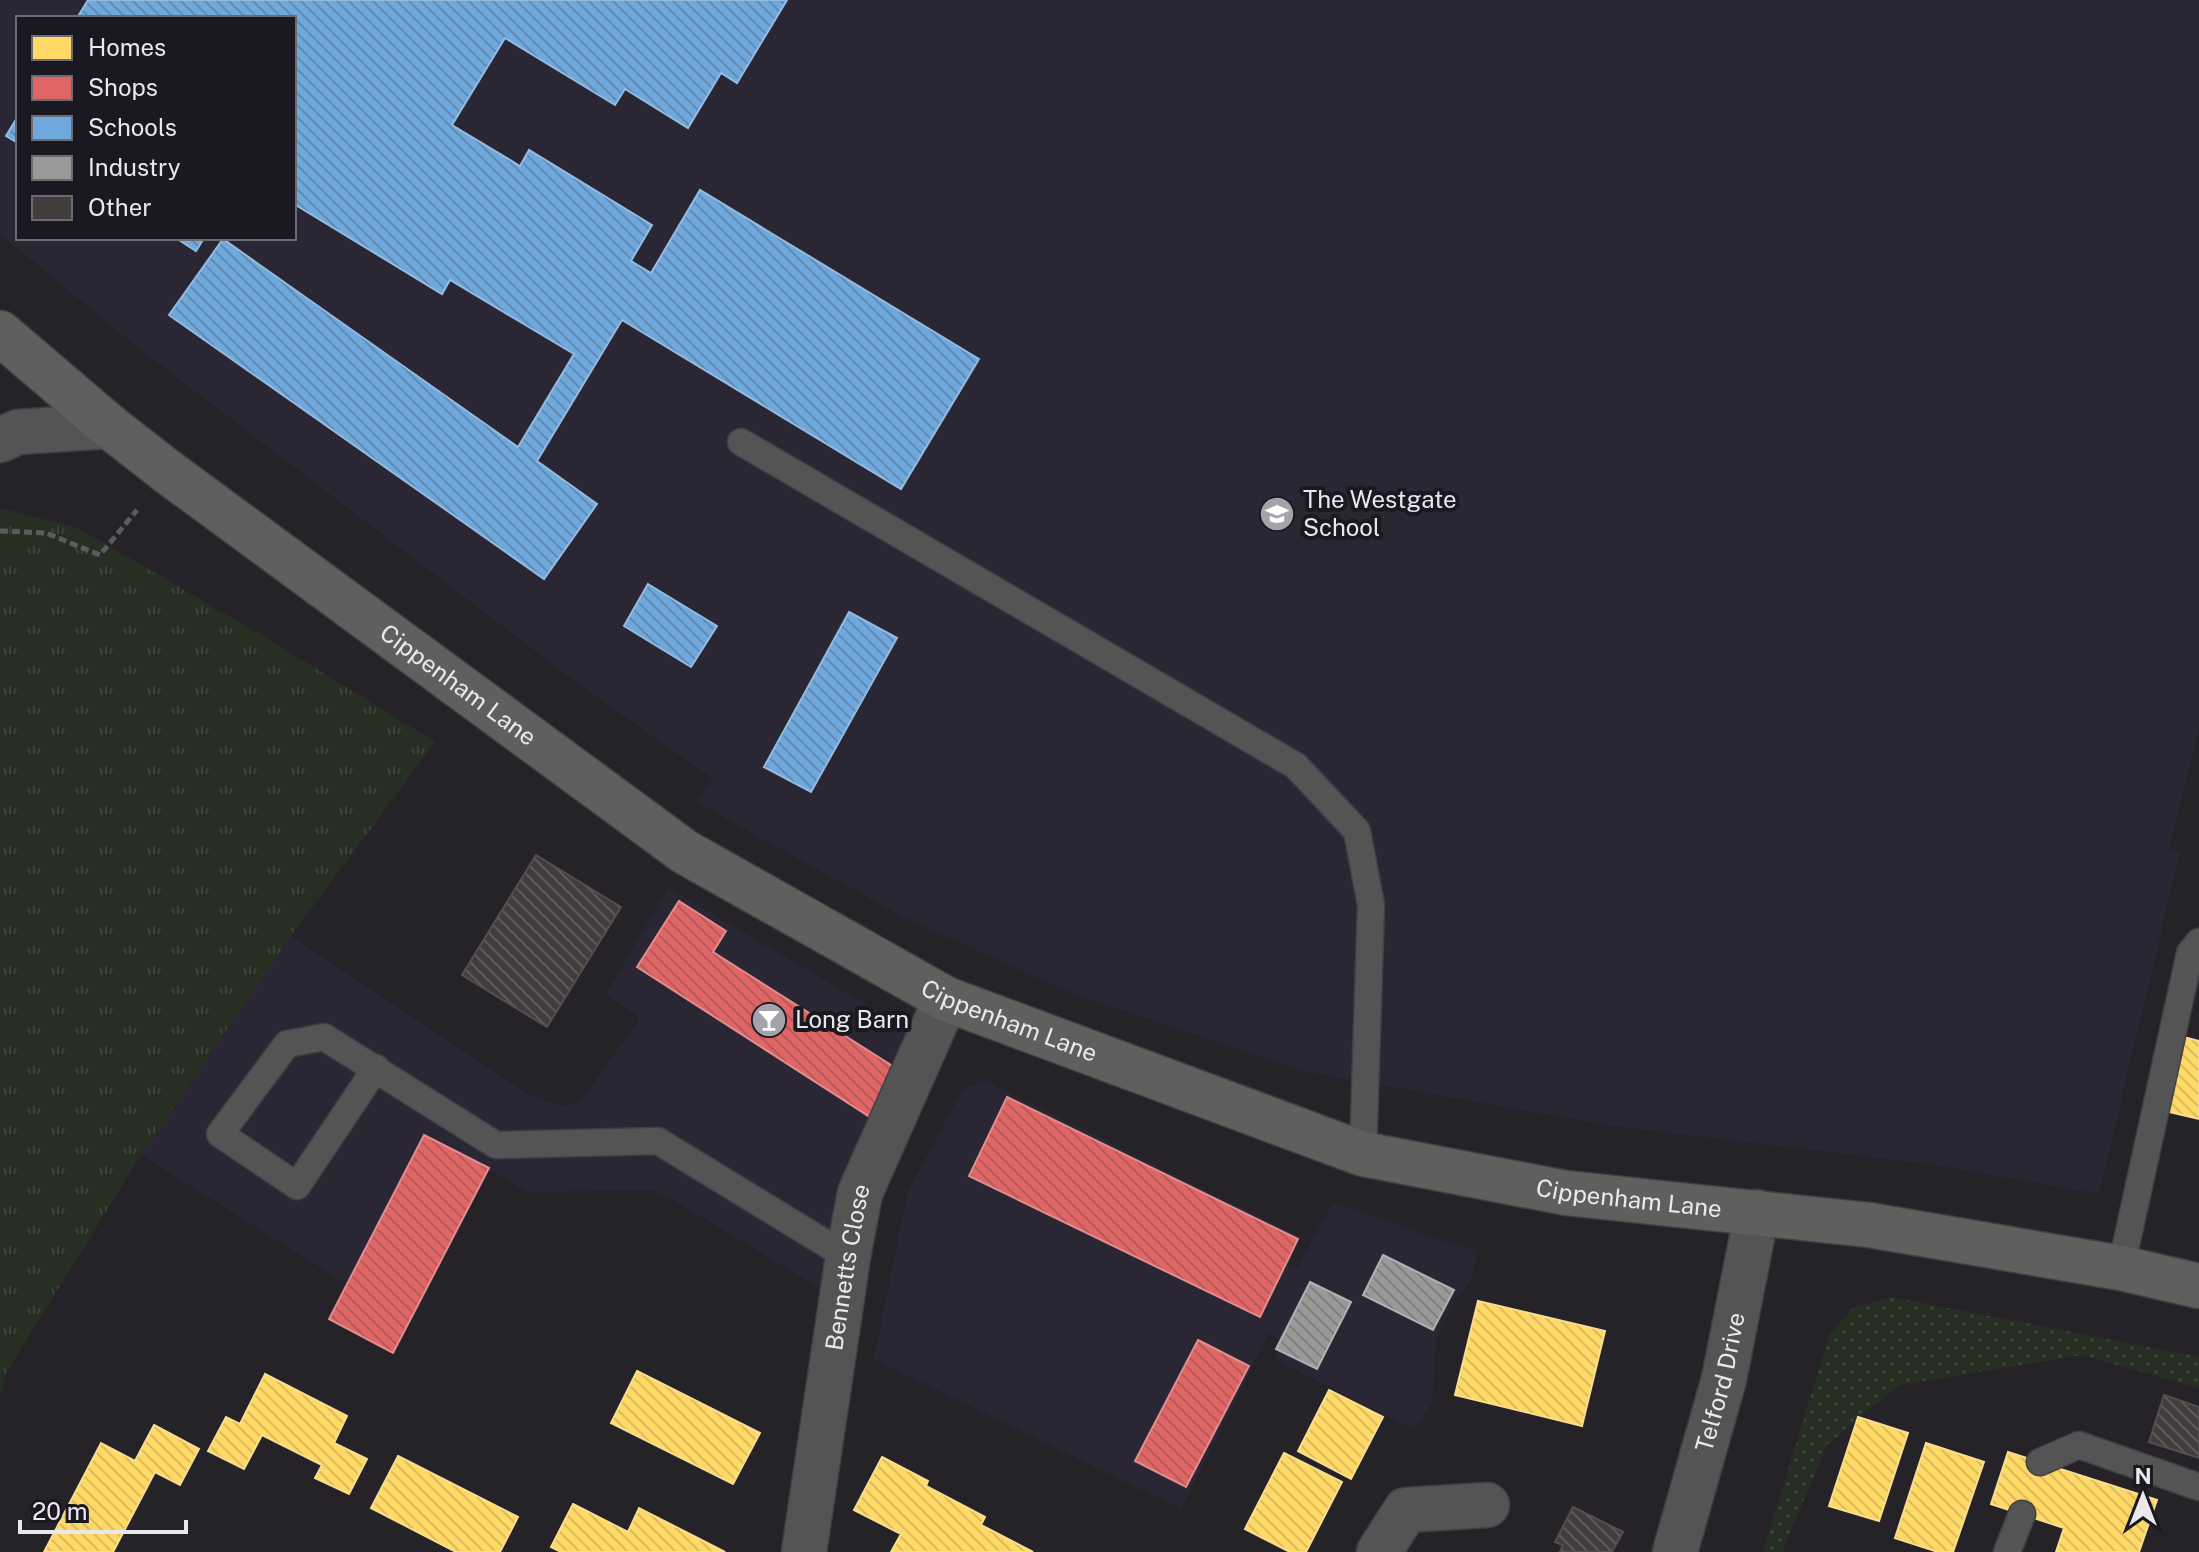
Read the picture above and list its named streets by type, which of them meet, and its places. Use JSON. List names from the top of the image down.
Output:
{
  "streets": {
    "street": ["Cippenham Lane", "Bennetts Close", "Telford Drive"]
  },
  "crossings": [
    ["Cippenham Lane", "Bennetts Close"],
    ["Cippenham Lane", "Telford Drive"]
  ],
  "places": {
    "school or university": ["The Westgate School"],
    "bar": ["Long Barn"]
  },
  "legend": [
    "Homes",
    "Shops",
    "Schools",
    "Industry",
    "Other"
  ],
  "scale_bar": "20 m",
  "north": "top"
}
